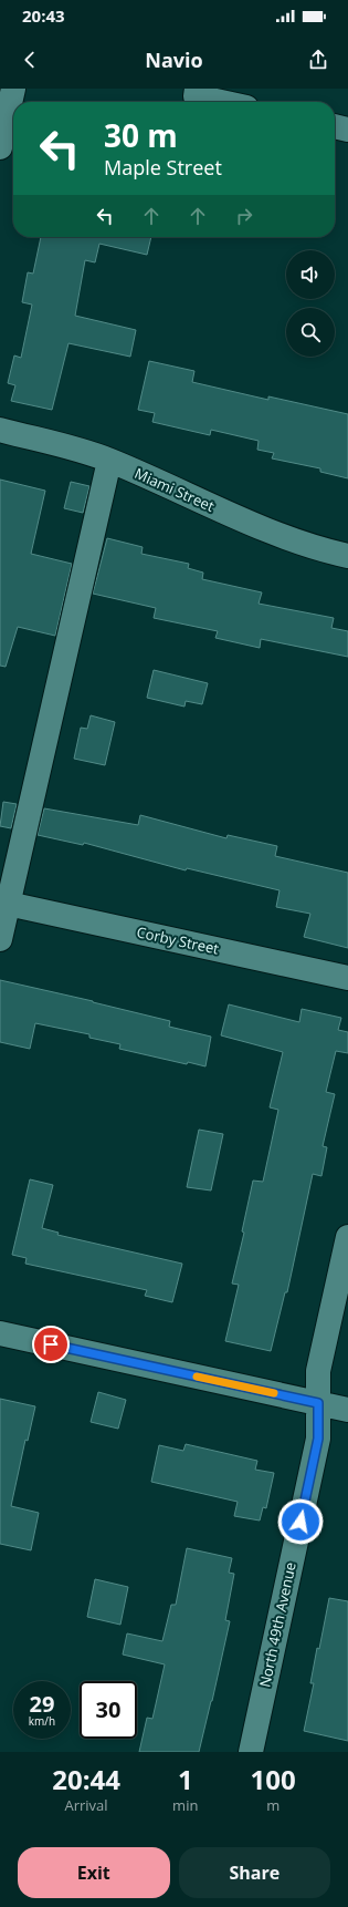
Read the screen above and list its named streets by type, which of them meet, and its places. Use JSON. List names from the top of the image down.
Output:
{
  "streets": {
    "street": ["Miami Street", "Corby Street", "North 49th Avenue"]
  },
  "page": {
    "status": "20:43",
    "header": "Navio",
    "turn": ["30 m", "Maple Street"],
    "speed": "29 km/h",
    "limit": "30",
    "eta": [
      "20:44",
      "Arrival",
      "1",
      "min",
      "100",
      "m"
    ],
    "buttons": ["Exit", "Share"]
  }
}
